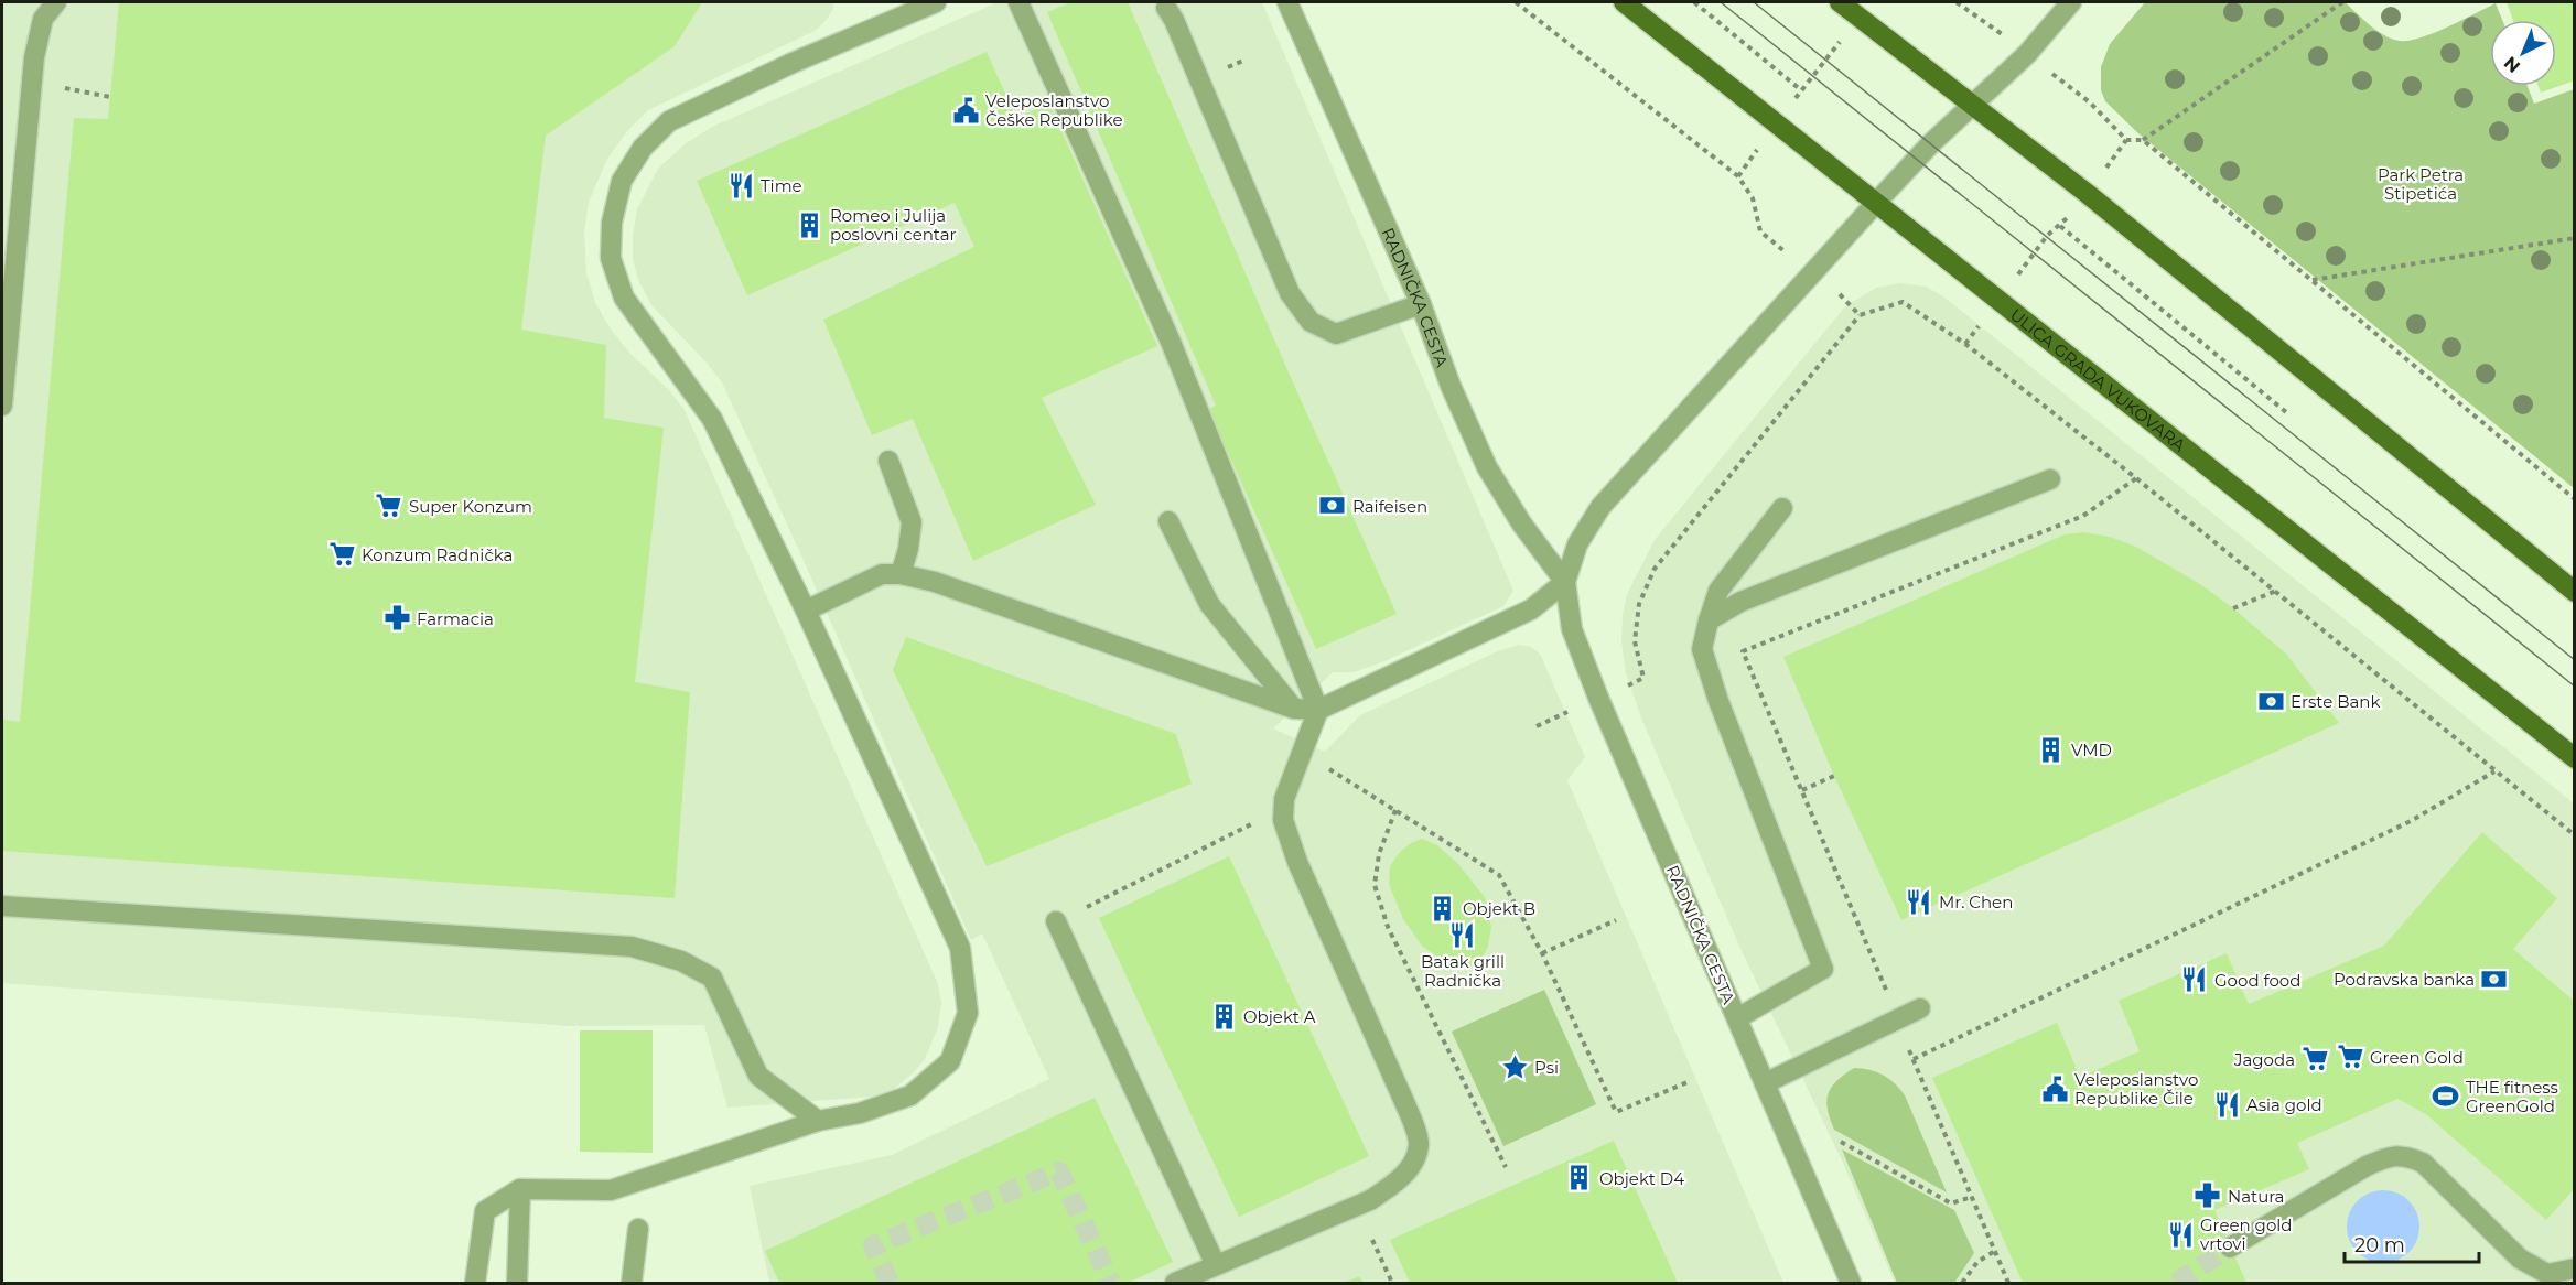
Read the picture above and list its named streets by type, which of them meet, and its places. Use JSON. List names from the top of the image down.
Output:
{
  "streets": {
    "main road": ["ULICA GRADA VUKOVARA"],
    "street": ["RADNIČKA CESTA"]
  },
  "crossings": [
    ["RADNIČKA CESTA", "ULICA GRADA VUKOVARA"]
  ],
  "parks": ["Park Petra Stipetića"],
  "places": {
    "public building": ["Veleposlanstvo Češke Republike", "Veleposlanstvo Republike Čile"],
    "restaurant": [
      "Time",
      "Mr. Chen",
      "Batak grill Radnička",
      "Good food",
      "Asia gold",
      "Green gold vrtovi"
    ],
    "building": [
      "Romeo i Julija poslovni centar",
      "VMD",
      "Objekt B",
      "Objekt A",
      "Objekt D4"
    ],
    "supermarket": [
      "Super Konzum",
      "Konzum Radnička",
      "Green Gold",
      "Jagoda"
    ],
    "bank": ["Raifeisen", "Erste Bank", "Podravska banka"],
    "pharmacy": ["Farmacia", "Natura"],
    "place": ["Psi"],
    "sports": ["THE fitness GreenGold"]
  },
  "scale_bar": "20 m",
  "north": "bottom left"
}
